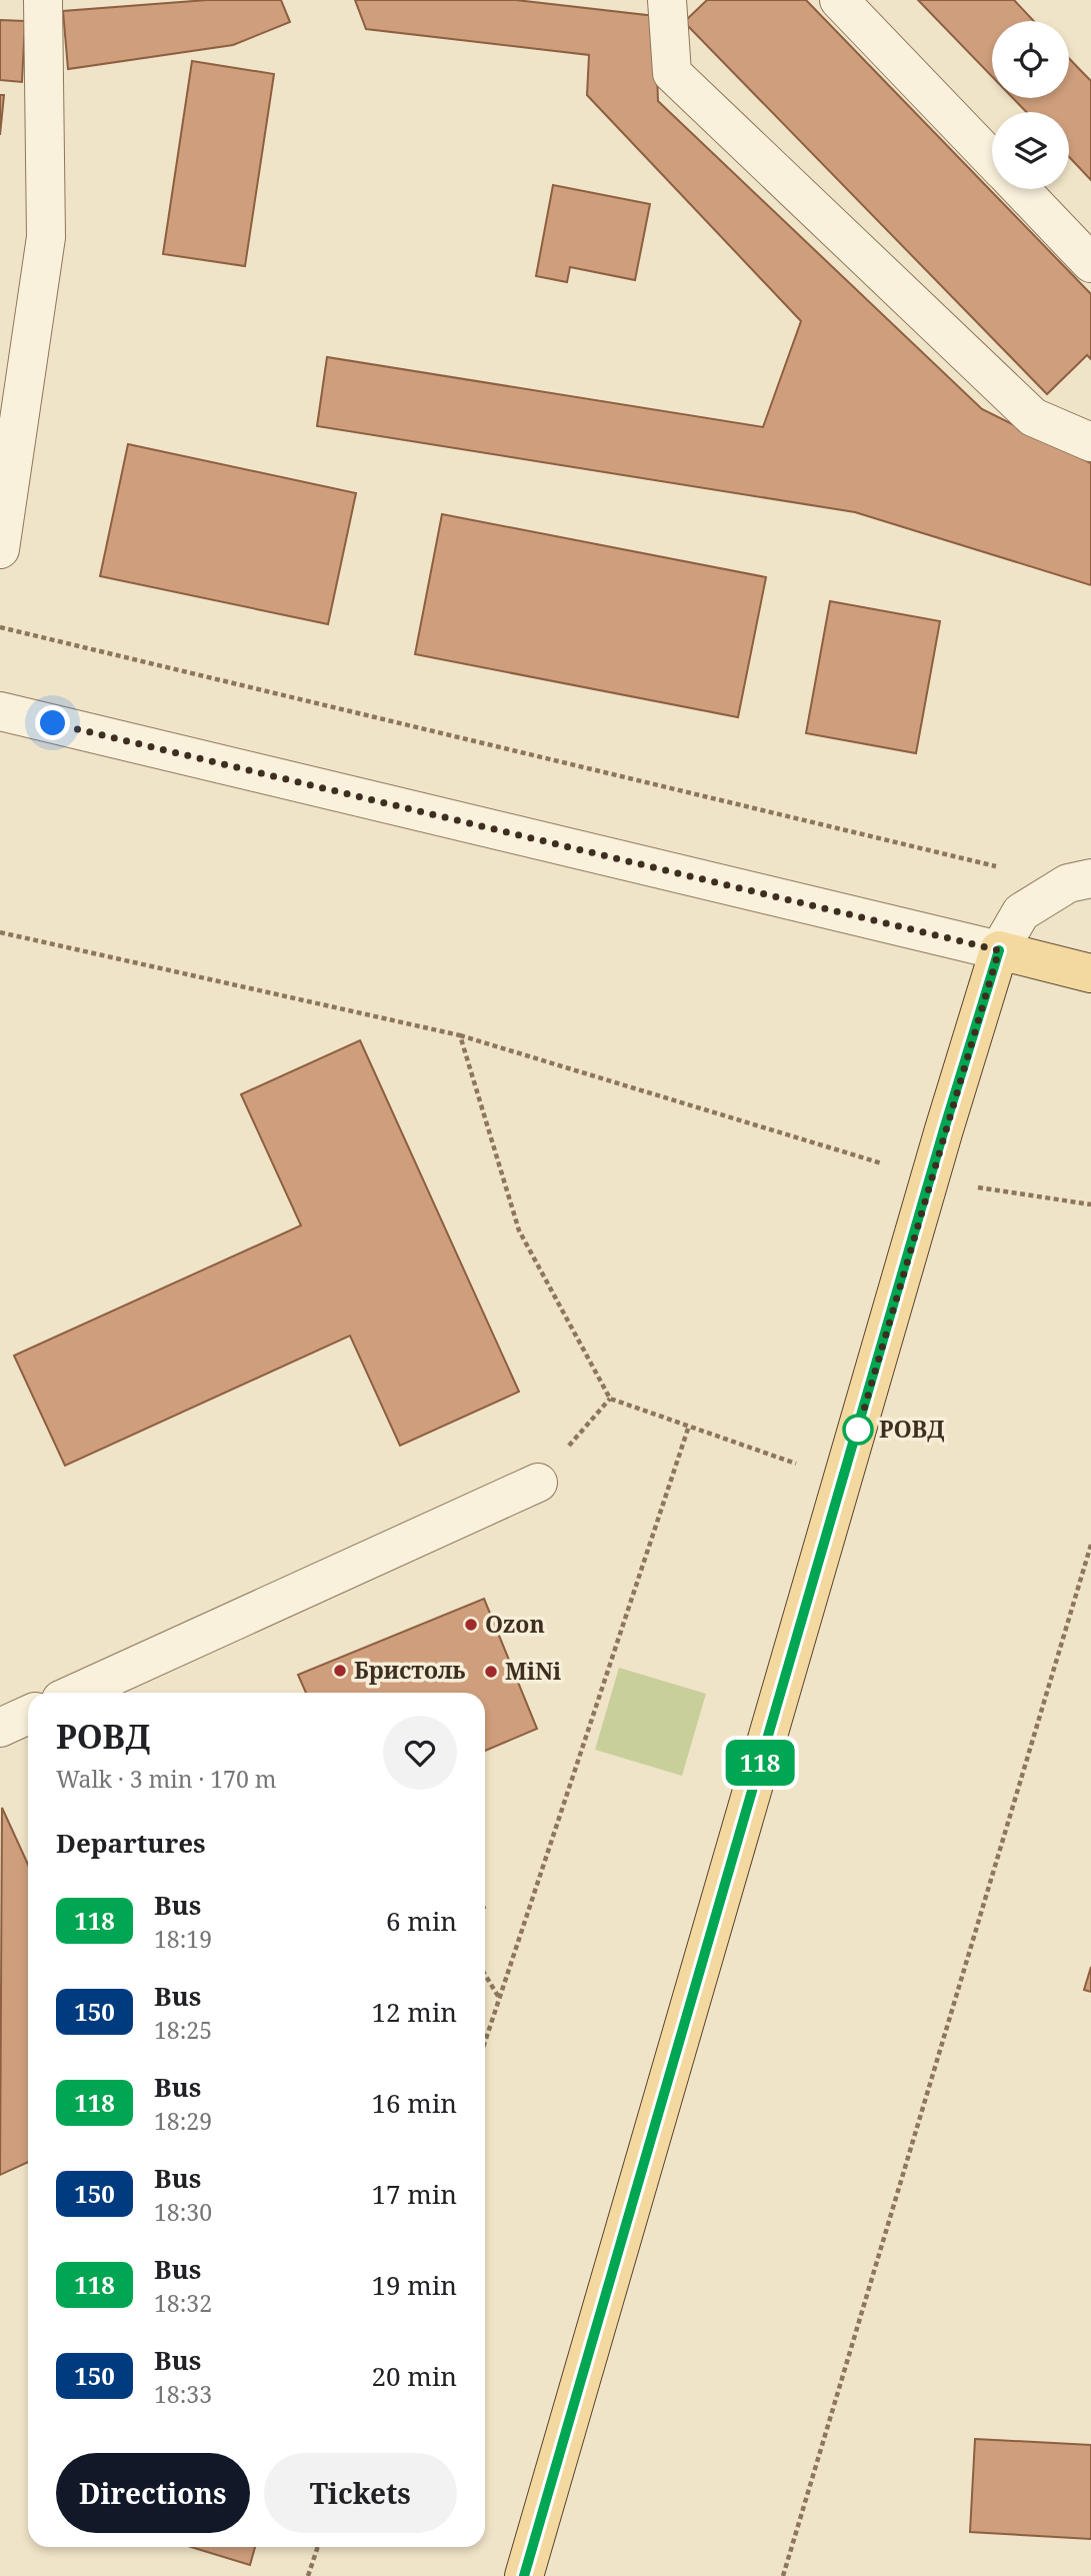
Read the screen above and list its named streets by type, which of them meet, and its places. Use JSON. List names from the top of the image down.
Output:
{
  "places": [
    "РОВД",
    "Ozon",
    "Бристоль",
    "MiNi"
  ],
  "lines": ["bus line 118"],
  "page": {
    "on_map": "118",
    "heading": [
      ["РОВД", "Walk · 3 min · 170 m"],
      "Departures"
    ],
    "list": [
      {
        "mark": "118",
        "name": "Bus",
        "note": "18:19",
        "value": "6 min"
      },
      {
        "mark": "150",
        "name": "Bus",
        "note": "18:25",
        "value": "12 min"
      },
      {
        "mark": "118",
        "name": "Bus",
        "note": "18:29",
        "value": "16 min"
      },
      {
        "mark": "150",
        "name": "Bus",
        "note": "18:30",
        "value": "17 min"
      },
      {
        "mark": "118",
        "name": "Bus",
        "note": "18:32",
        "value": "19 min"
      },
      {
        "mark": "150",
        "name": "Bus",
        "note": "18:33",
        "value": "20 min"
      }
    ],
    "buttons": ["Directions", "Tickets"]
  }
}
